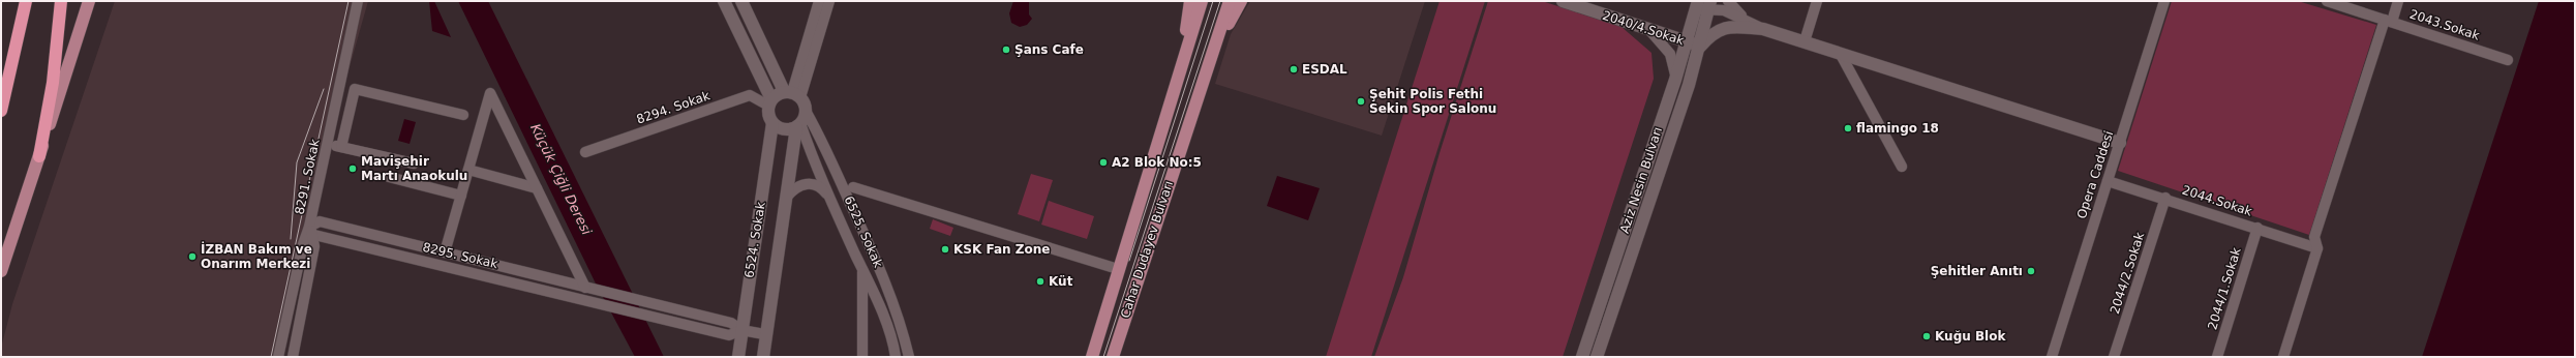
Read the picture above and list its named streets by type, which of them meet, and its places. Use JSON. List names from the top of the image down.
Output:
{
  "streets": {
    "main road": ["Cahar Dudayev Bulvarı"],
    "street": [
      "2043.Sokak",
      "2040/4.Sokak",
      "8294. Sokak",
      "Opera Caddesi",
      "8291. Sokak",
      "Aziz Nesin Bulvarı",
      "2044.Sokak",
      "6525. Sokak",
      "6524. Sokak",
      "8295. Sokak",
      "2044/2.Sokak",
      "2044/1.Sokak"
    ]
  },
  "crossings": [
    ["2040/4.Sokak", "Aziz Nesin Bulvarı"],
    ["8294. Sokak", "6525. Sokak"],
    ["8294. Sokak", "6524. Sokak"],
    ["Opera Caddesi", "2044.Sokak"],
    ["8291. Sokak", "8295. Sokak"],
    ["2044.Sokak", "2044/2.Sokak"],
    ["2044.Sokak", "2044/1.Sokak"],
    ["6525. Sokak", "6524. Sokak"],
    ["6524. Sokak", "8295. Sokak"]
  ],
  "water": ["Küçük Çiğli Deresi"],
  "places": [
    "Şans Cafe",
    "ESDAL",
    "Şehit Polis Fethi Sekin Spor Salonu",
    "flamingo 18",
    "A2 Blok No:5",
    "Mavişehir Martı Anaokulu",
    "KSK Fan Zone",
    "İZBAN Bakım ve Onarım Merkezi",
    "Şehitler Anıtı",
    "Küt",
    "Kuğu Blok"
  ]
}
